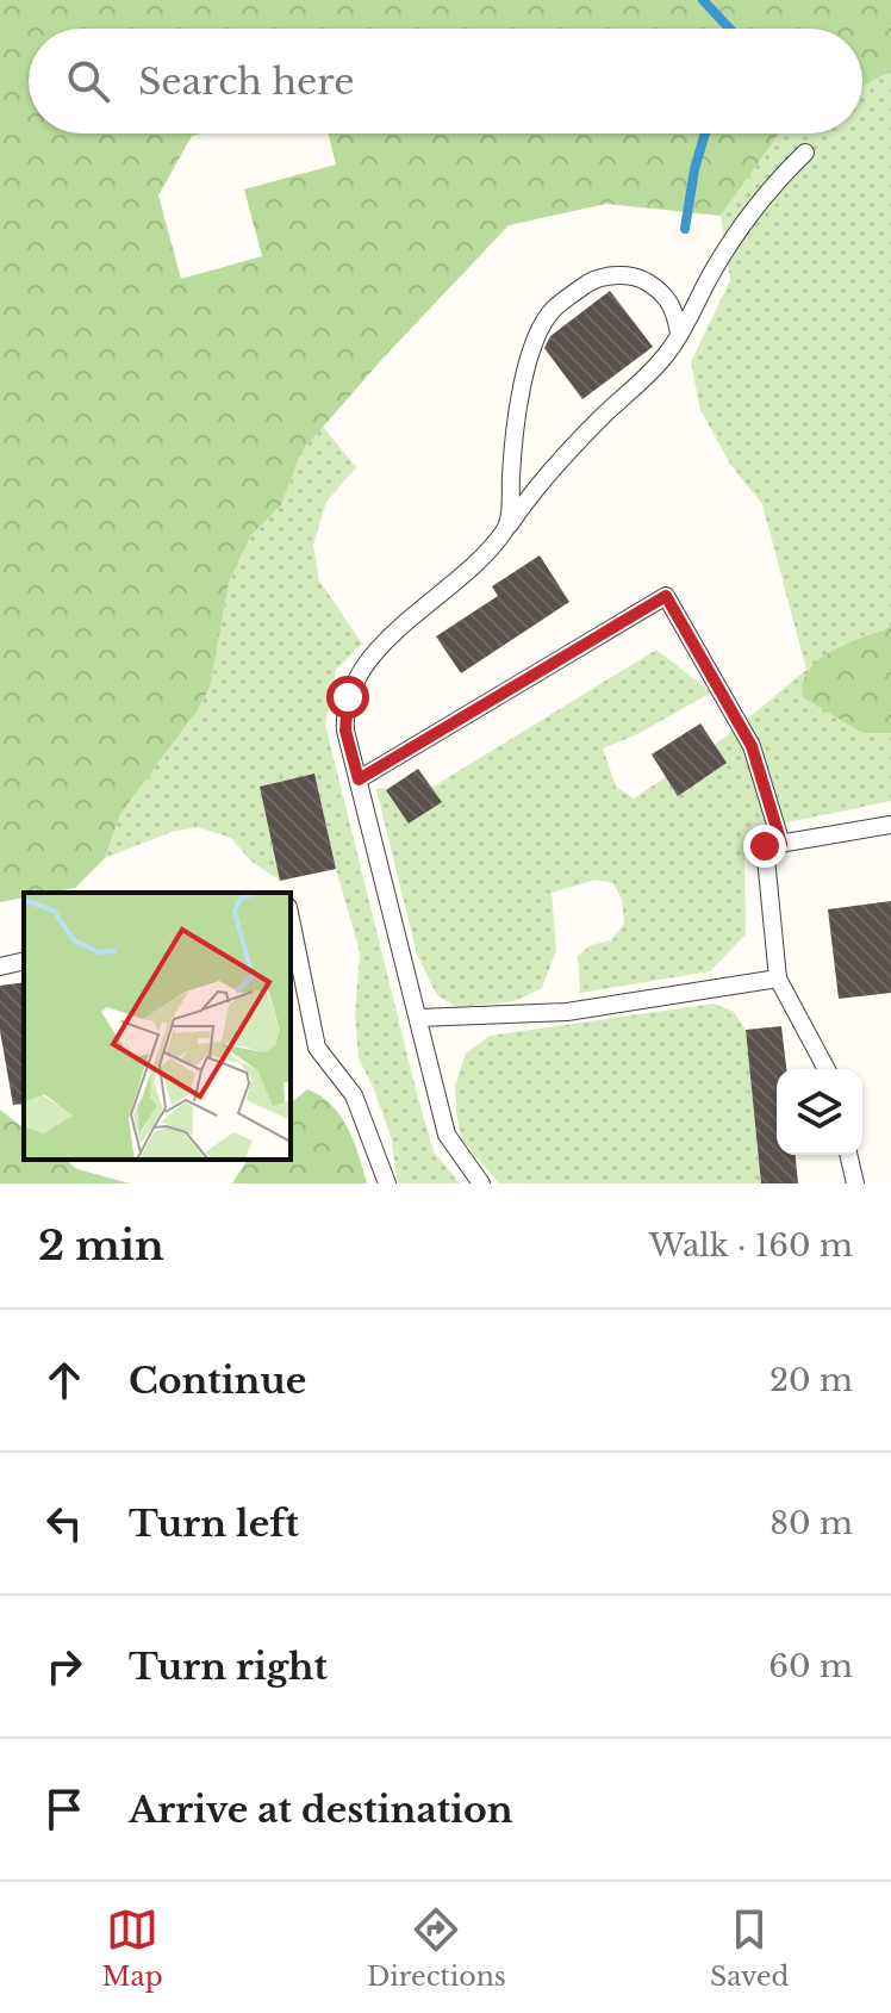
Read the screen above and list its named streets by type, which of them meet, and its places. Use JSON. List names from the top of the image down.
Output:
{
  "page": {
    "search": "Search here",
    "heading": ["2 min", "Walk · 160 m"],
    "list": [
      ["Continue", "20 m"],
      ["Turn left", "80 m"],
      ["Turn right", "60 m"],
      "Arrive at destination"
    ],
    "nav": ["Map", "Directions", "Saved"]
  }
}
